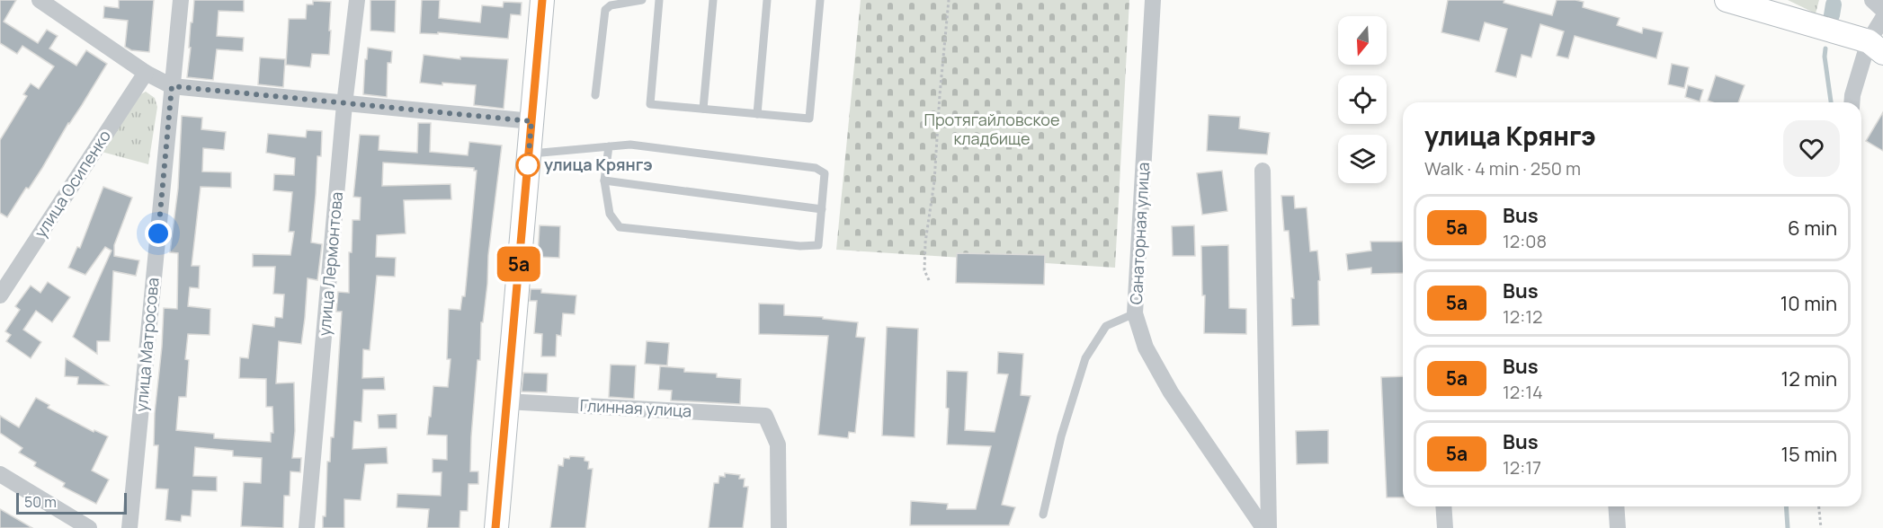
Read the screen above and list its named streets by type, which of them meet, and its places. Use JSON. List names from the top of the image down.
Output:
{
  "streets": {
    "street": [
      "улица Осипенко",
      "Санаторная улица",
      "улица Лермонтова",
      "улица Матросова",
      "Глинная улица"
    ]
  },
  "parks": ["Протягайловское кладбище"],
  "places": ["улица Крянгэ"],
  "lines": ["bus line 5а"],
  "scale_bar": "50 m",
  "north": "bottom",
  "page": {
    "on_map": "5а",
    "heading": ["улица Крянгэ", "Walk · 4 min · 250 m"],
    "list": [
      {
        "mark": "5а",
        "name": "Bus",
        "note": "12:08",
        "value": "6 min"
      },
      {
        "mark": "5а",
        "name": "Bus",
        "note": "12:12",
        "value": "10 min"
      },
      {
        "mark": "5а",
        "name": "Bus",
        "note": "12:14",
        "value": "12 min"
      },
      {
        "mark": "5а",
        "name": "Bus",
        "note": "12:17",
        "value": "15 min"
      }
    ],
    "scale": "50 m"
  }
}
